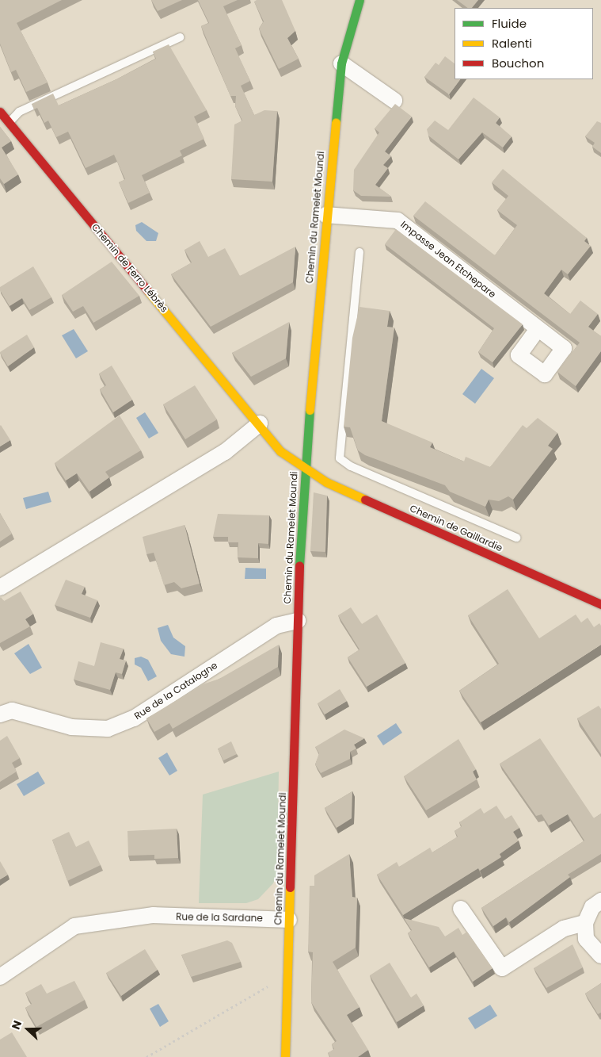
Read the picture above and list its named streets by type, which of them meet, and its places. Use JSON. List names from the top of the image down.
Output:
{
  "streets": {
    "main road": ["Chemin du Ramelet Moundi", "Chemin de Ferro Lébrès", "Chemin de Gaillardie"],
    "street": ["Impasse Jean Etchepare", "Rue de la Catalogne", "Rue de la Sardane"]
  },
  "crossings": [
    ["Chemin du Ramelet Moundi", "Impasse Jean Etchepare"],
    ["Chemin du Ramelet Moundi", "Chemin de Ferro Lébrès"],
    ["Chemin du Ramelet Moundi", "Chemin de Gaillardie"],
    ["Chemin du Ramelet Moundi", "Rue de la Catalogne"],
    ["Chemin du Ramelet Moundi", "Rue de la Sardane"],
    ["Chemin de Ferro Lébrès", "Chemin de Gaillardie"]
  ],
  "legend": ["Fluide", "Ralenti", "Bouchon"],
  "north": "left"
}
